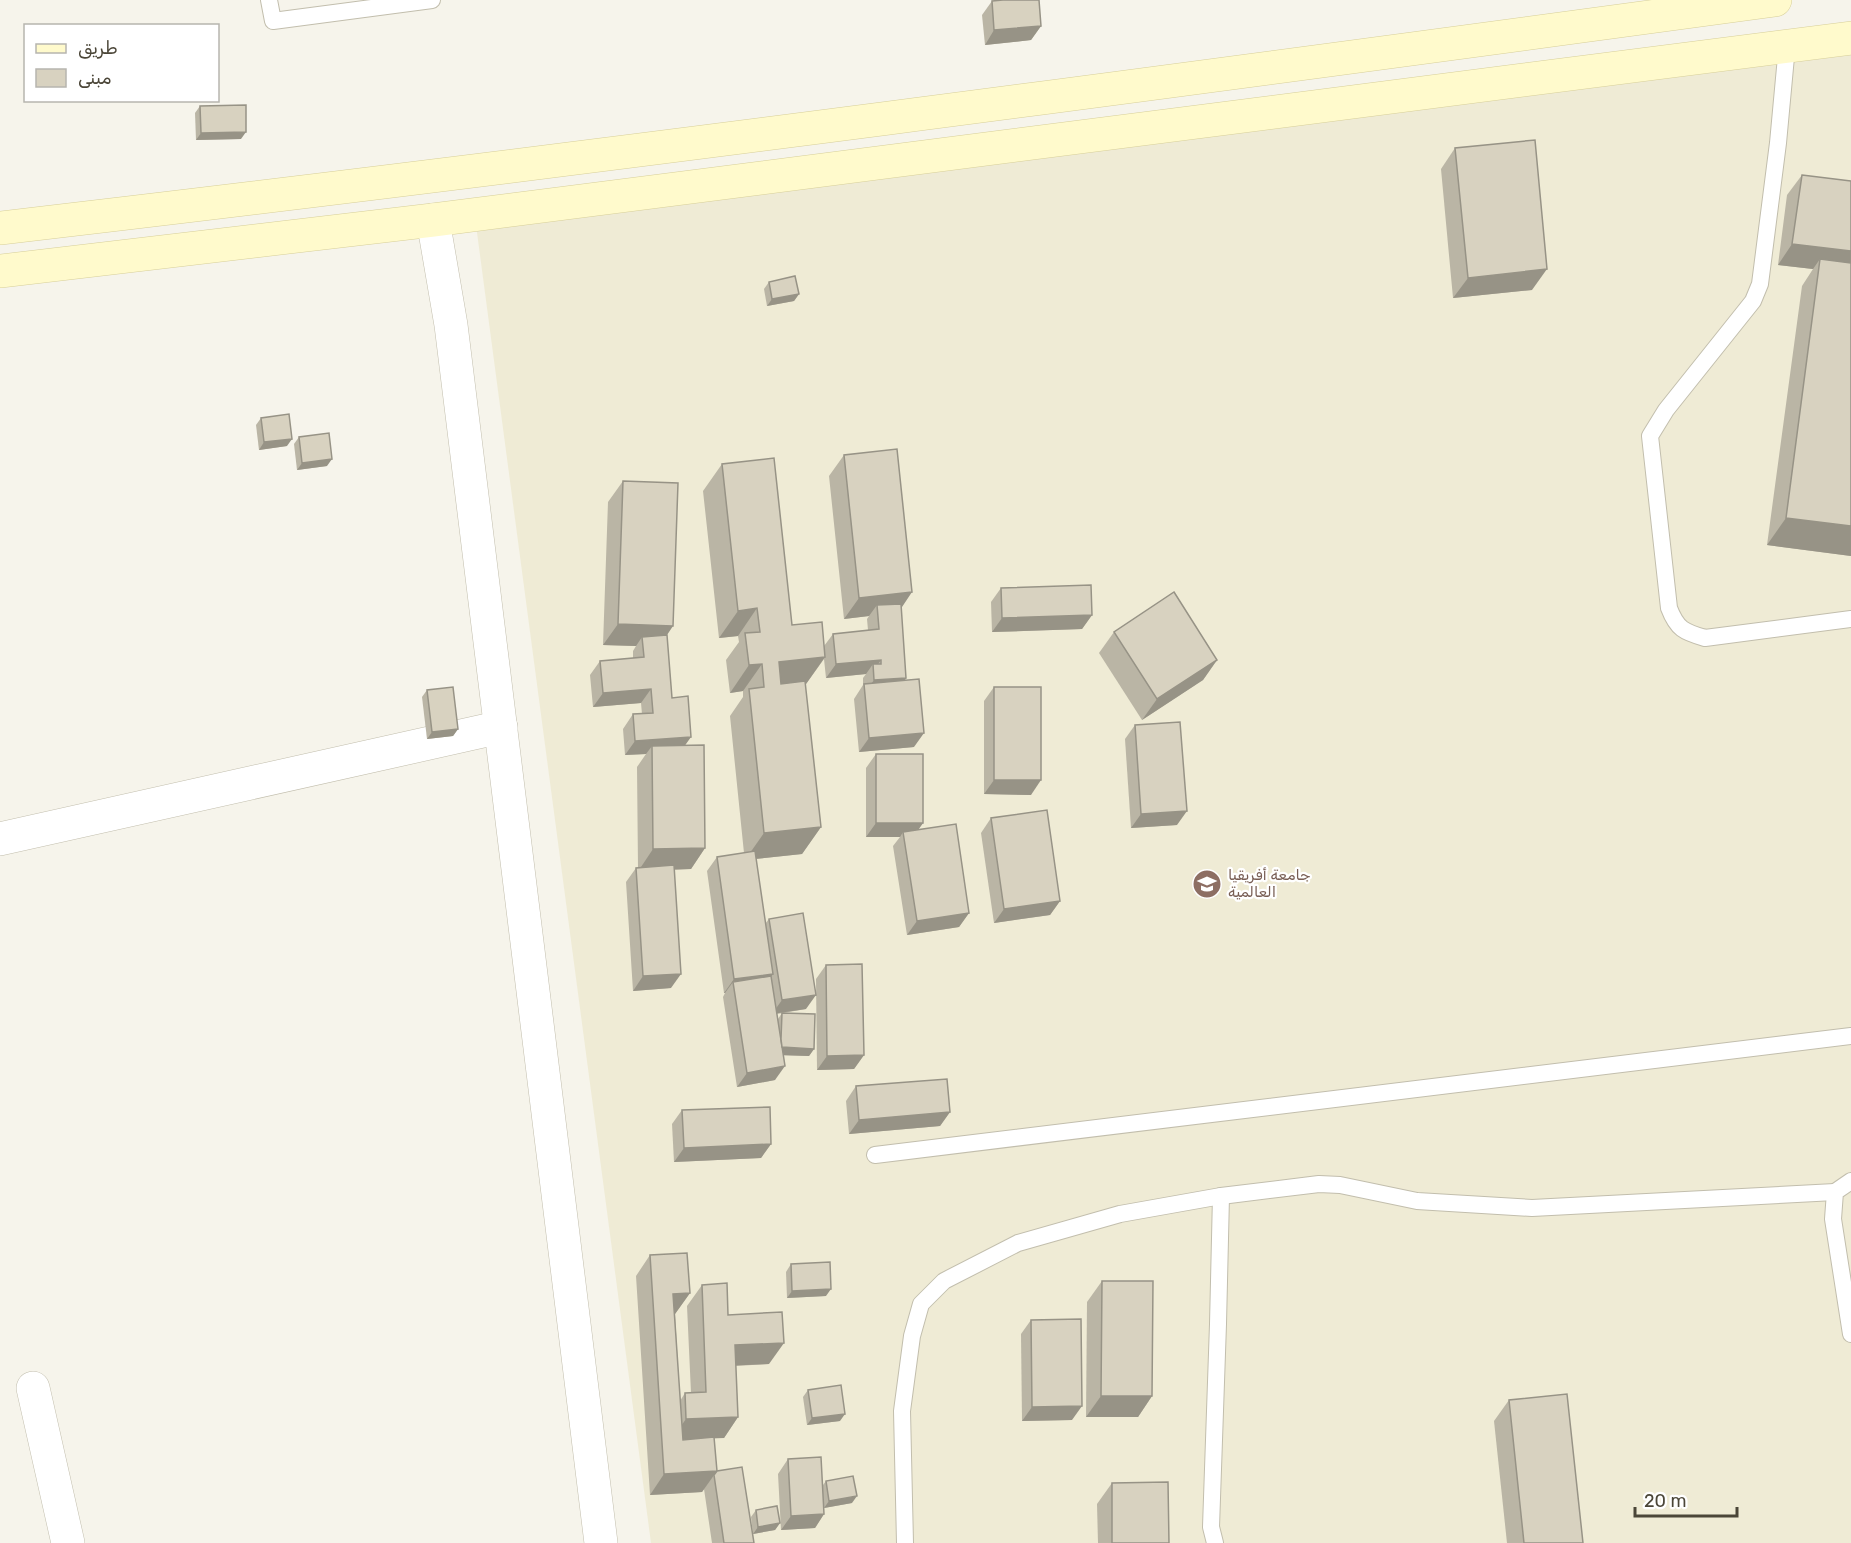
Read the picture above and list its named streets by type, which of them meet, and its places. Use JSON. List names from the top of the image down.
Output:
{
  "places": {
    "school or university": ["جامعة أفريقيا العالمية"]
  },
  "legend": ["طريق", "مبنى"],
  "scale_bar": "20 m"
}
